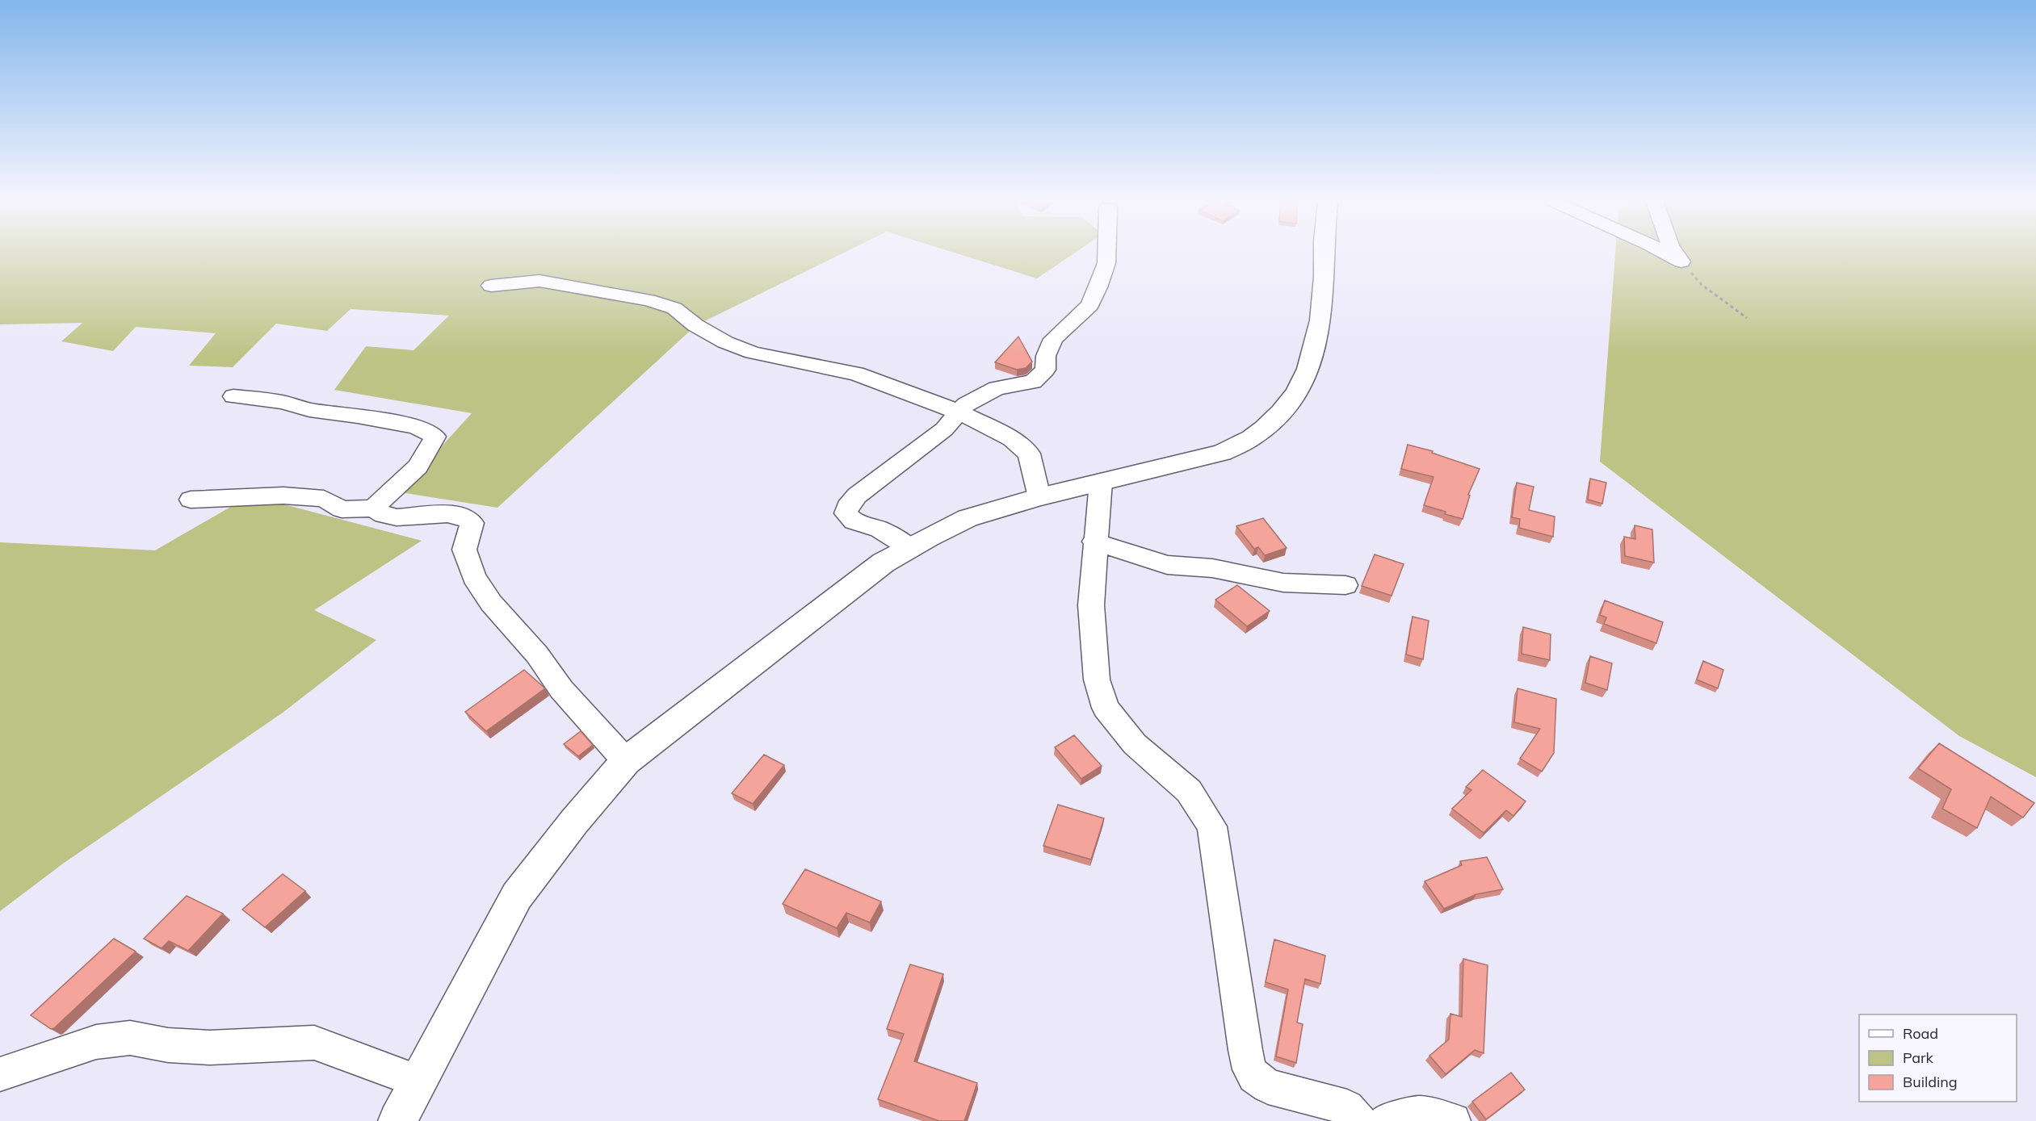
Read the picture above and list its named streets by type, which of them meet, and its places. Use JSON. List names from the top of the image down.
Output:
{
  "legend": ["Road", "Park", "Building"]
}
